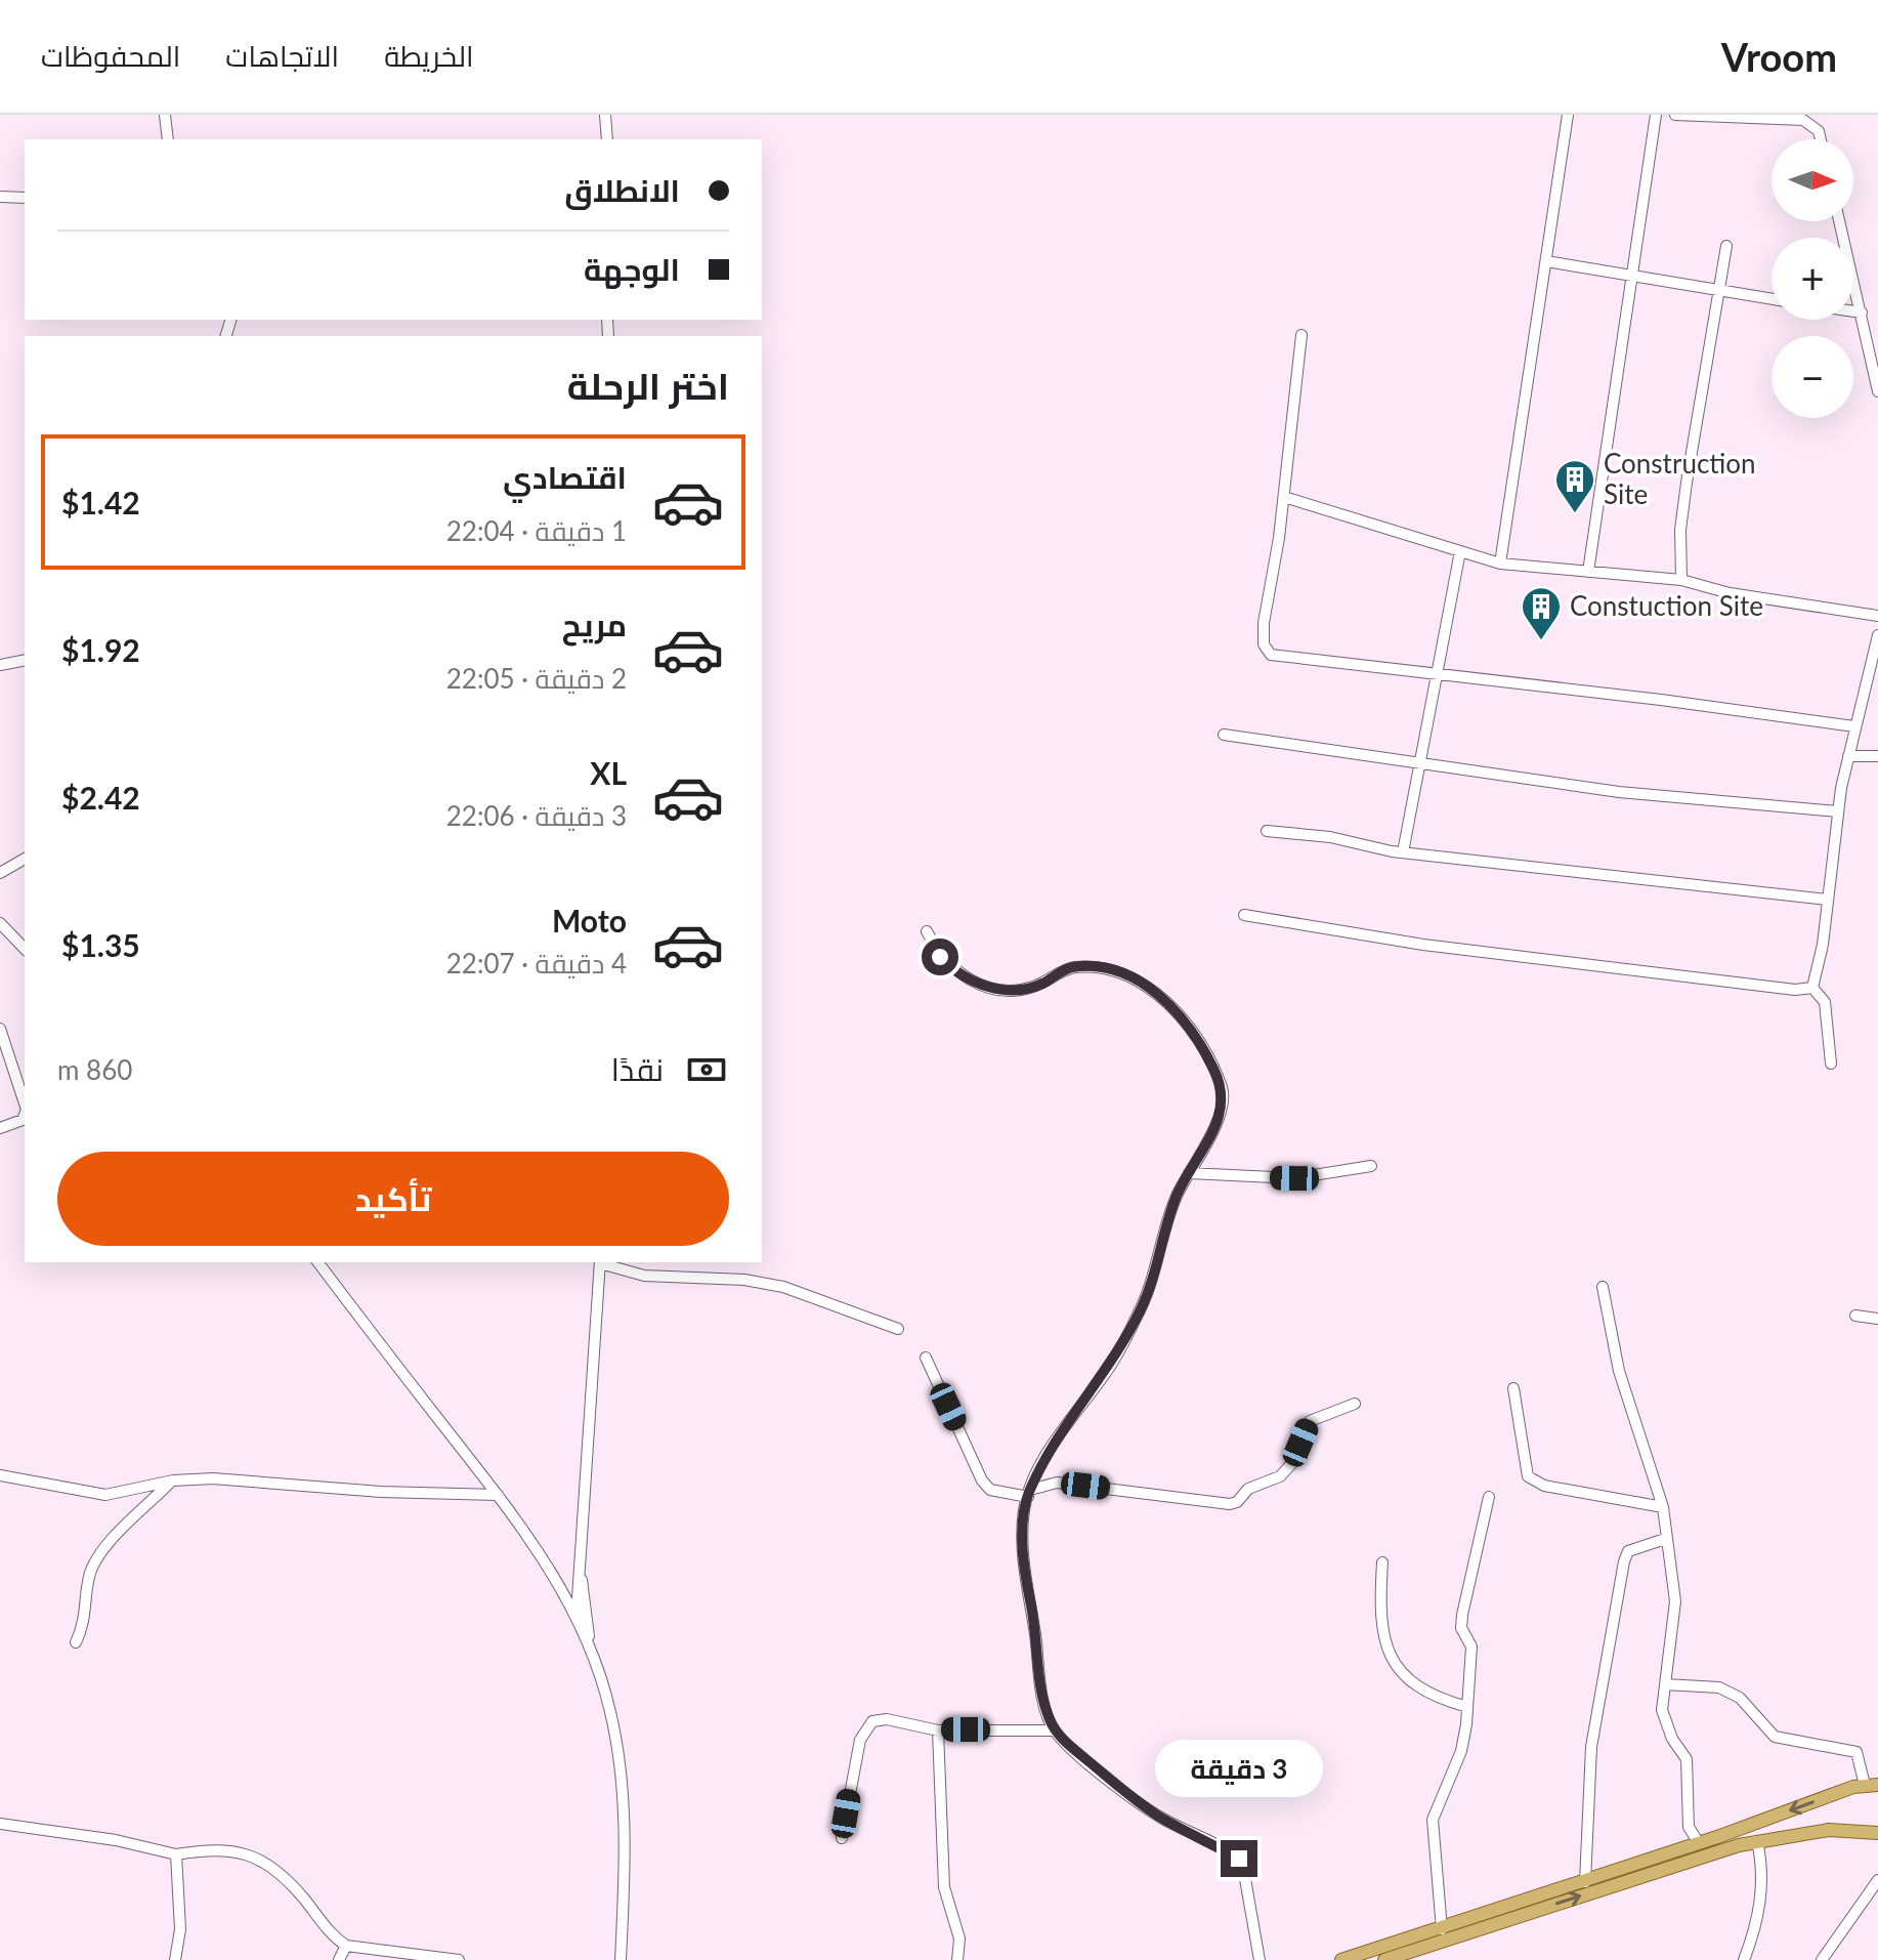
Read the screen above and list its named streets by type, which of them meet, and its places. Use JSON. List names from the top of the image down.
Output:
{
  "places": {
    "building": ["Construction Site", "Constuction Site"]
  },
  "north": "right",
  "page": {
    "header": "Vroom",
    "nav": ["الخريطة", "الاتجاهات", "المحفوظات"],
    "map_buttons": ["+", "−"],
    "banner": ["الانطلاق", "الوجهة"],
    "heading": "اختر الرحلة",
    "list": [
      {
        "name": "اقتصادي",
        "note": "1 دقيقة · 22:04",
        "value": "$1.42"
      },
      {
        "name": "مريح",
        "note": "2 دقيقة · 22:05",
        "value": "$1.92"
      },
      {
        "name": "XL",
        "note": "3 دقيقة · 22:06",
        "value": "$2.42"
      },
      {
        "name": "Moto",
        "note": "4 دقيقة · 22:07",
        "value": "$1.35"
      }
    ],
    "pay": ["نقدًا", "860 m"],
    "buttons": "تأكيد",
    "bubble": "3 دقيقة"
  }
}
